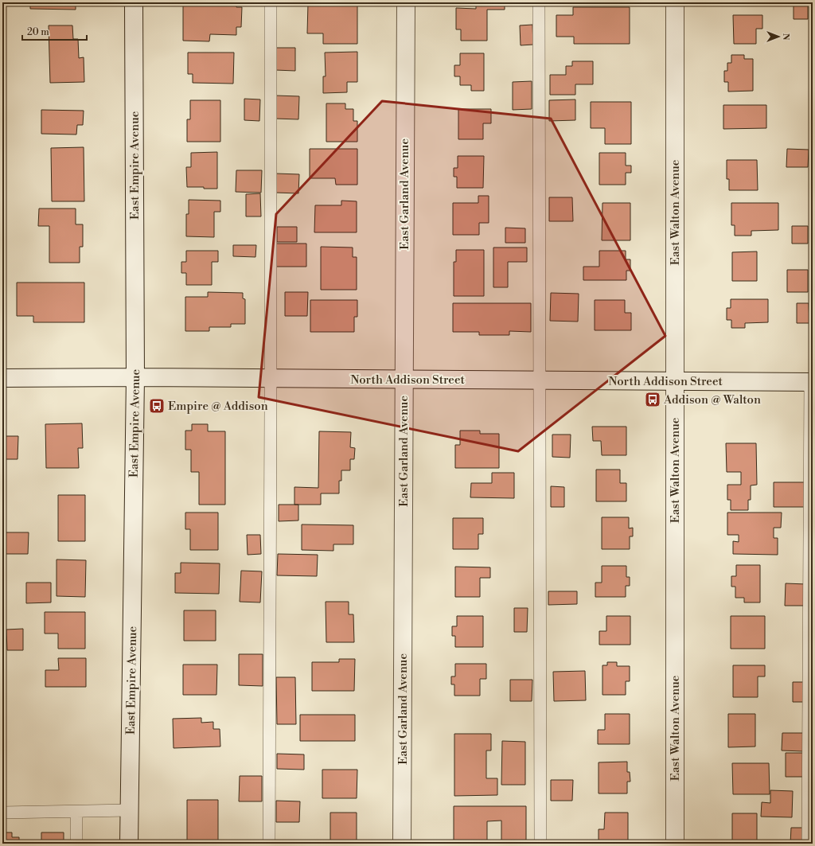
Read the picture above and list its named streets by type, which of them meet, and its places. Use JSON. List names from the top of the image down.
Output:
{
  "streets": {
    "street": [
      "East Empire Avenue",
      "East Garland Avenue",
      "East Walton Avenue",
      "North Addison Street"
    ]
  },
  "crossings": [
    ["East Empire Avenue", "North Addison Street"],
    ["East Garland Avenue", "North Addison Street"],
    ["East Walton Avenue", "North Addison Street"]
  ],
  "places": {
    "bus stop": ["Addison @ Walton", "Empire @ Addison"]
  },
  "scale_bar": "20 m",
  "north": "right"
}
